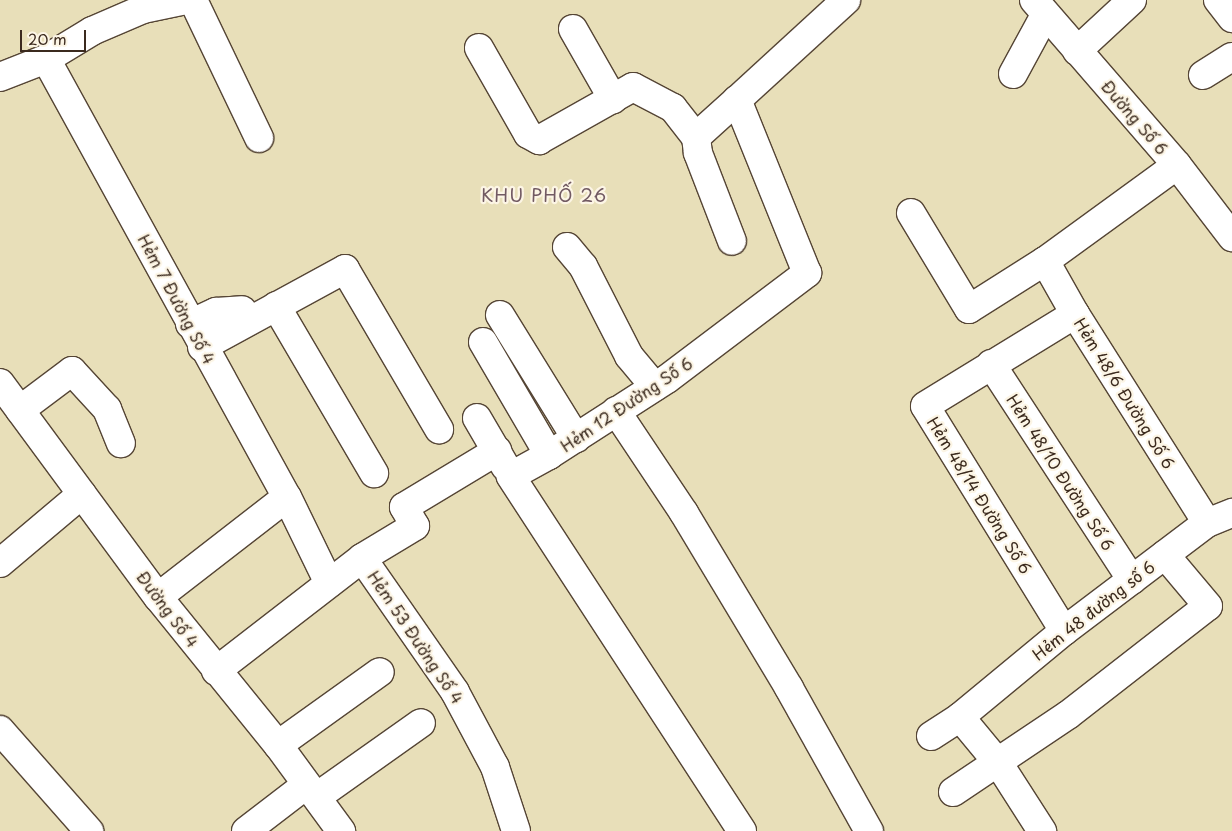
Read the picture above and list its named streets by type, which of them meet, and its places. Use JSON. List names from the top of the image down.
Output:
{
  "streets": {
    "street": [
      "Đường Số 6",
      "Hẻm 7 Đường Số 4",
      "Hẻm 48/6 Đường Số 6",
      "Hẻm 12 Đường Số 6",
      "Hẻm 48/10 Đường Số 6",
      "Hẻm 48/14 Đường Số 6",
      "Đường Số 4",
      "Hẻm 48 đường số 6",
      "Hẻm 53 Đường Số 4"
    ]
  },
  "crossings": [
    ["Hẻm 7 Đường Số 4", "Hẻm 53 Đường Số 4"],
    ["Hẻm 48/6 Đường Số 6", "Hẻm 48/14 Đường Số 6"],
    ["Hẻm 48/6 Đường Số 6", "Hẻm 48 đường số 6"],
    ["Hẻm 48/10 Đường Số 6", "Hẻm 48/14 Đường Số 6"],
    ["Hẻm 48/10 Đường Số 6", "Hẻm 48 đường số 6"],
    ["Hẻm 48/14 Đường Số 6", "Hẻm 48 đường số 6"],
    ["Đường Số 4", "Hẻm 53 Đường Số 4"]
  ],
  "districts": ["KHU PHỐ 26"],
  "scale_bar": "20 m"
}
